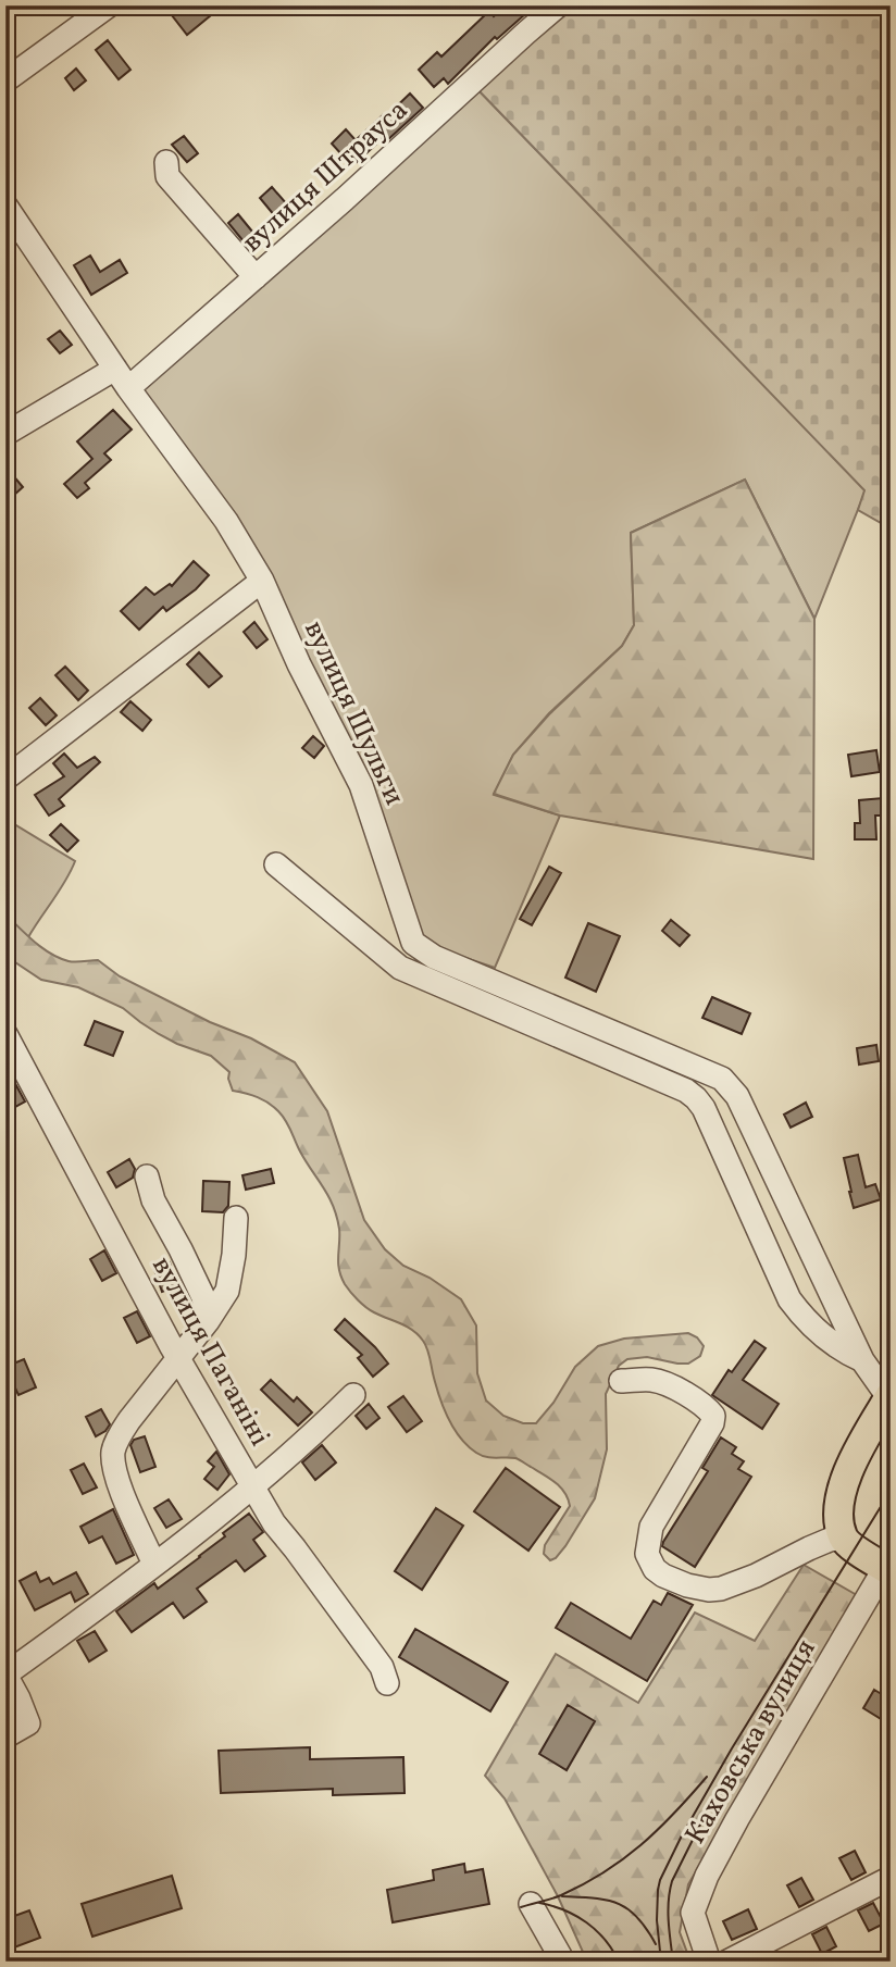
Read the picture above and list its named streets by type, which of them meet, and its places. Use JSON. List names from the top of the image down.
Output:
{
  "streets": {
    "street": [
      "вулиця Штрауса",
      "вулиця Шульги",
      "вулиця Паганіні",
      "Каховська вулиця"
    ]
  },
  "crossings": [
    ["вулиця Штрауса", "вулиця Шульги"]
  ]
}
